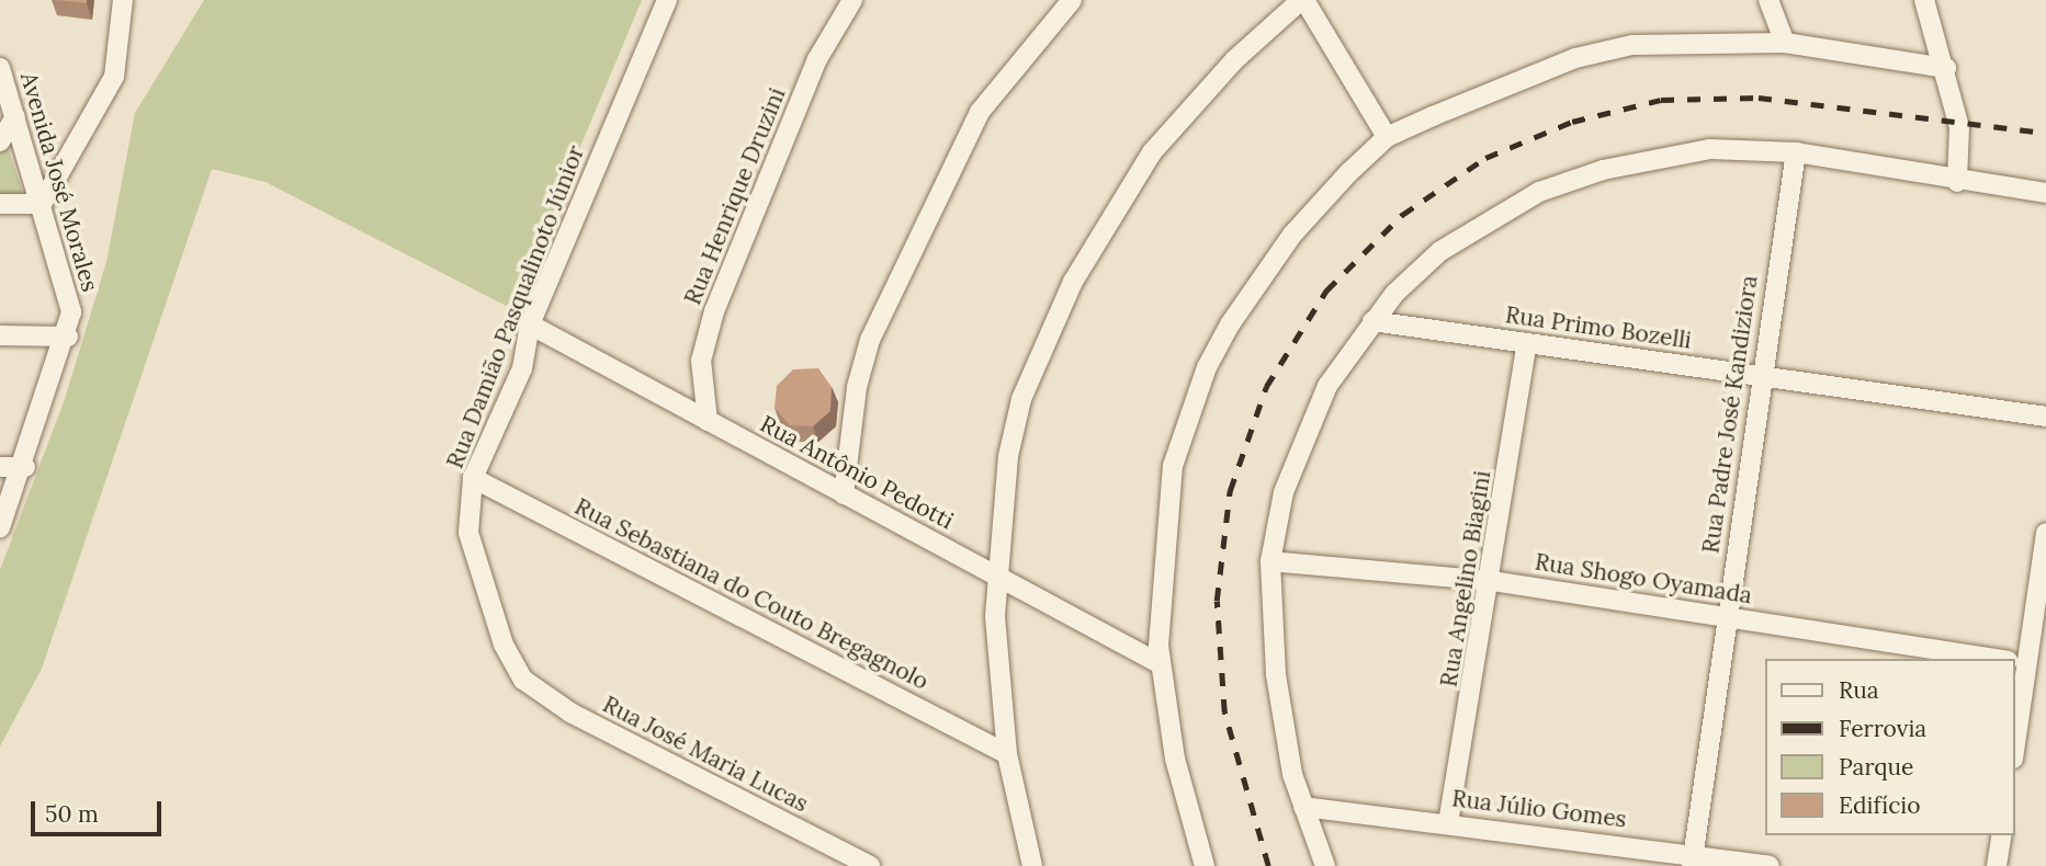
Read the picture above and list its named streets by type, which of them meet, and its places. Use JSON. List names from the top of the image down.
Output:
{
  "streets": {
    "street": [
      "Avenida José Morales",
      "Rua Henrique Druzini",
      "Rua Damião Pasqualinoto Júnior",
      "Rua Primo Bozelli",
      "Rua Padre José Kandiziora",
      "Rua Antônio Pedotti",
      "Rua Angelino Biagini",
      "Rua Shogo Oyamada",
      "Rua Sebastiana do Couto Bregagnolo",
      "Rua José Maria Lucas",
      "Rua Júlio Gomes"
    ]
  },
  "crossings": [
    ["Rua Henrique Druzini", "Rua Antônio Pedotti"],
    ["Rua Damião Pasqualinoto Júnior", "Rua Antônio Pedotti"],
    ["Rua Damião Pasqualinoto Júnior", "Rua Sebastiana do Couto Bregagnolo"],
    ["Rua Damião Pasqualinoto Júnior", "Rua José Maria Lucas"],
    ["Rua Primo Bozelli", "Rua Padre José Kandiziora"],
    ["Rua Primo Bozelli", "Rua Angelino Biagini"],
    ["Rua Padre José Kandiziora", "Rua Shogo Oyamada"],
    ["Rua Padre José Kandiziora", "Rua Júlio Gomes"],
    ["Rua Angelino Biagini", "Rua Shogo Oyamada"],
    ["Rua Angelino Biagini", "Rua Júlio Gomes"]
  ],
  "legend": [
    "Rua",
    "Ferrovia",
    "Parque",
    "Edifício"
  ],
  "scale_bar": "50 m"
}
